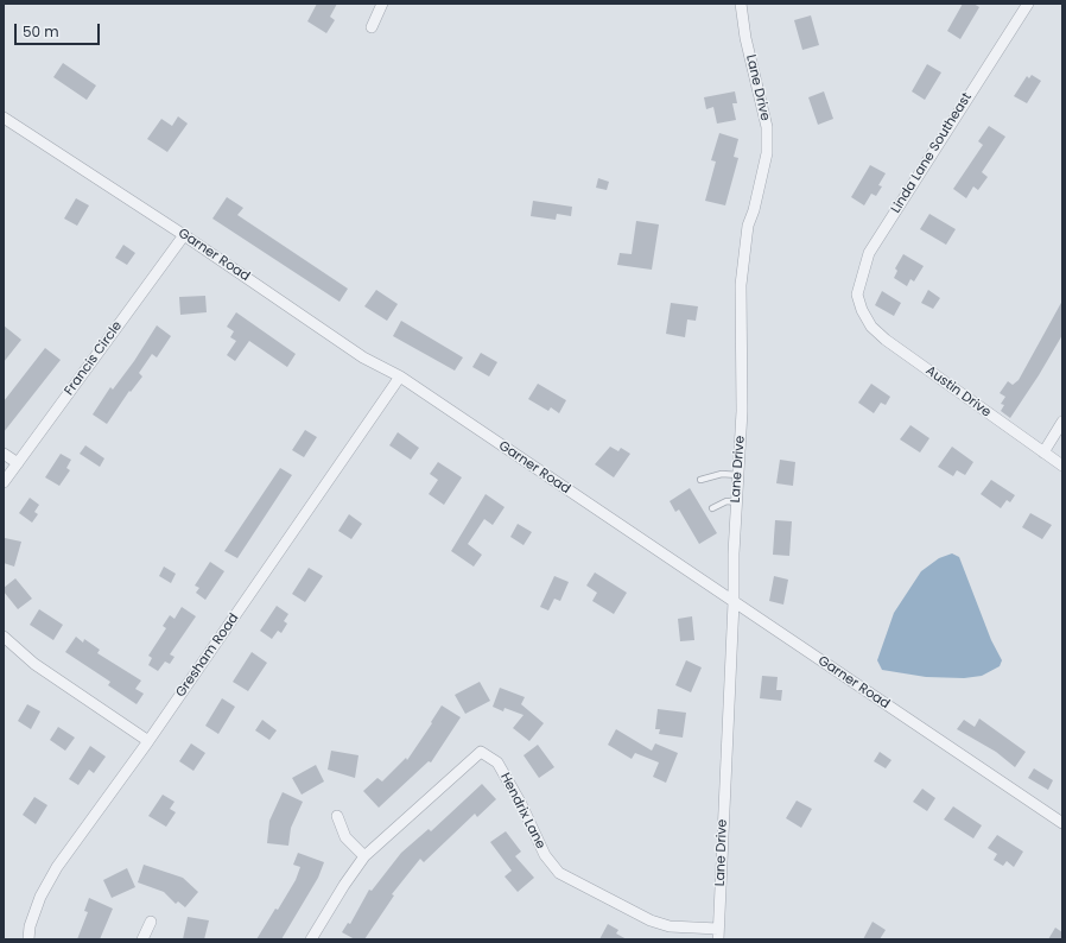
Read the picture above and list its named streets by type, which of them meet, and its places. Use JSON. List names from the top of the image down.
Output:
{
  "streets": {
    "street": [
      "Lane Drive",
      "Linda Lane Southeast",
      "Garner Road",
      "Francis Circle",
      "Austin Drive",
      "Gresham Road",
      "Hendrix Lane"
    ]
  },
  "crossings": [
    ["Lane Drive", "Garner Road"],
    ["Lane Drive", "Hendrix Lane"],
    ["Linda Lane Southeast", "Austin Drive"],
    ["Garner Road", "Francis Circle"],
    ["Garner Road", "Gresham Road"]
  ],
  "scale_bar": "50 m"
}
